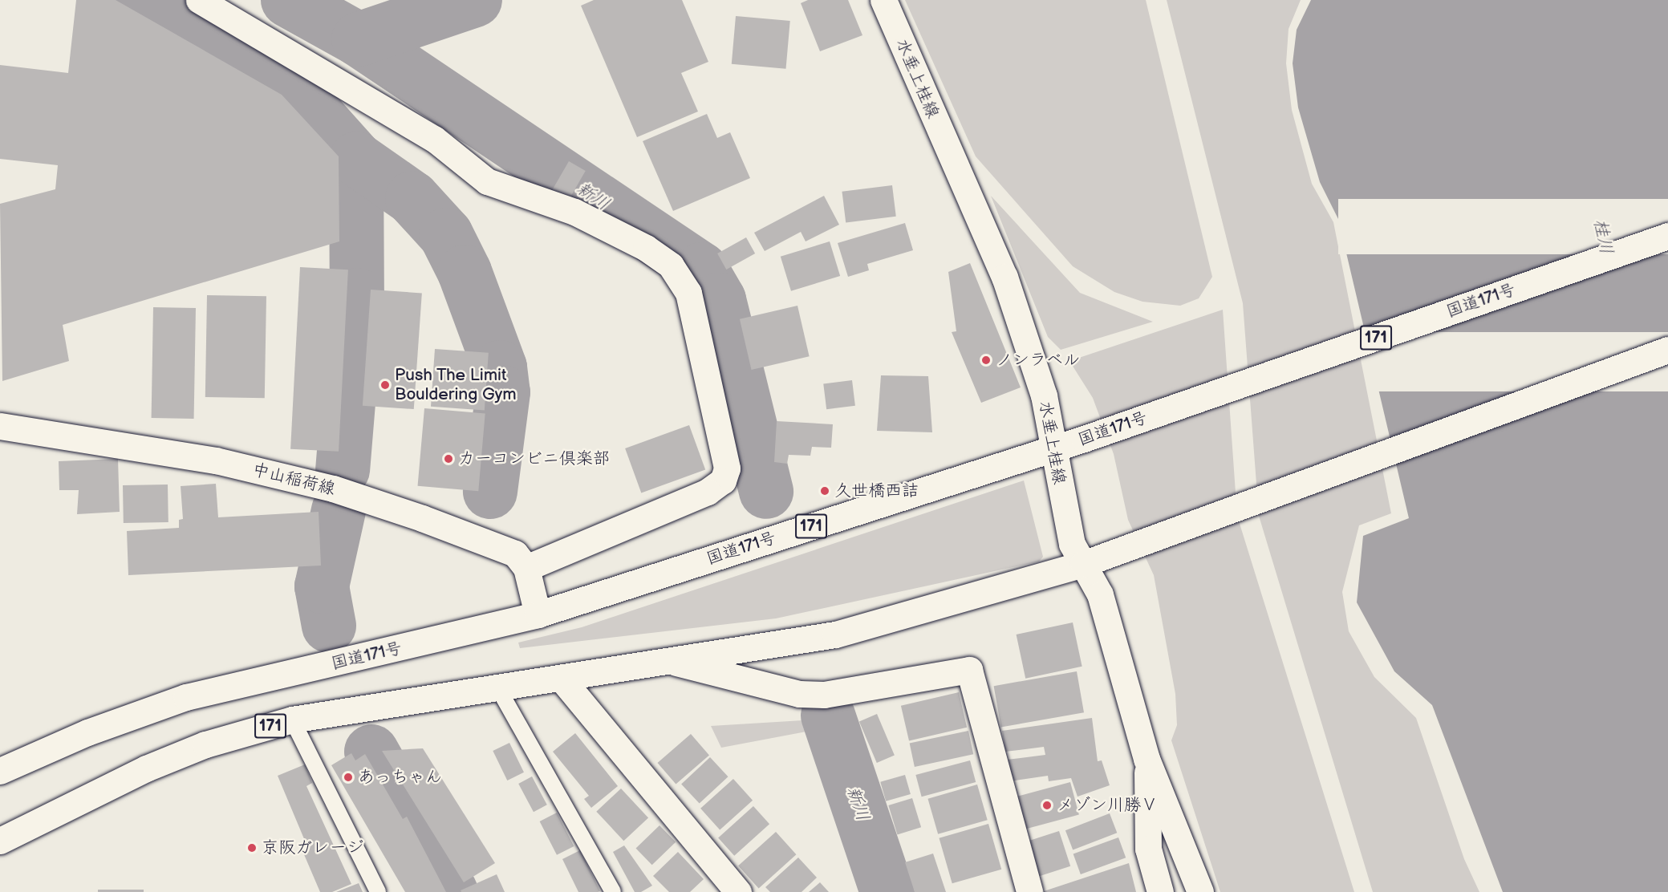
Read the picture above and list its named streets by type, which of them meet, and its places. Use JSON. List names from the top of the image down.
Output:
{
  "streets": {
    "main road": [
      "水垂上桂線",
      "国道171号",
      "171",
      "中山稲荷線"
    ]
  },
  "crossings": [
    ["水垂上桂線", "国道171号"],
    ["水垂上桂線", "171"]
  ],
  "water": ["新川", "桂川"],
  "places": [
    "ノンラベル",
    "Push The Limit Bouldering Gym",
    "カーコンビニ倶楽部",
    "久世橋西詰",
    "あっちゃん",
    "メゾン川勝Ⅴ",
    "京阪ガレージ"
  ]
}
